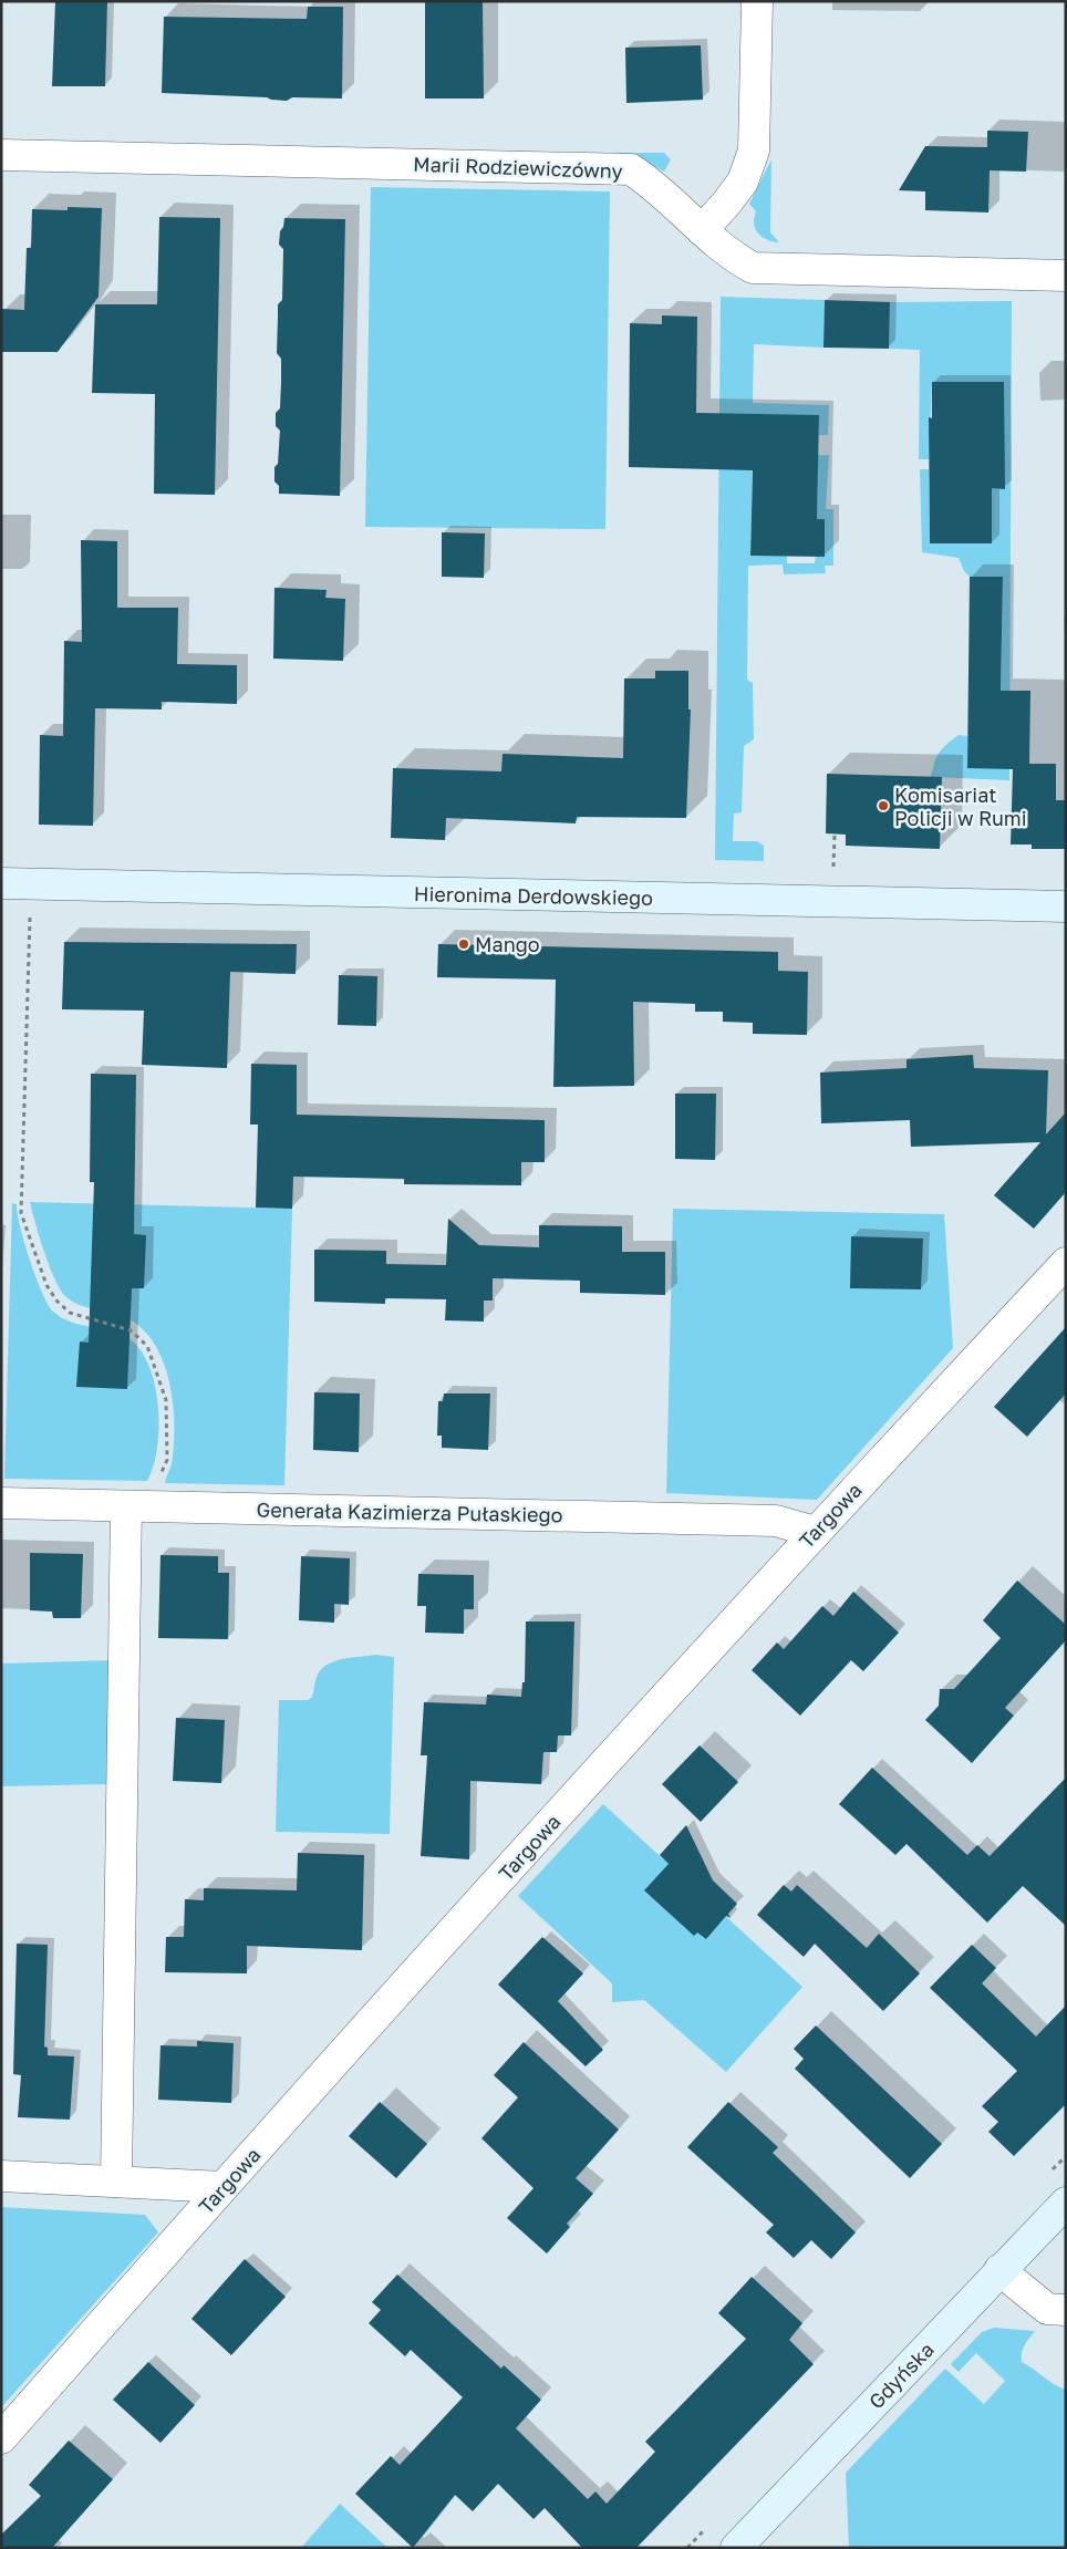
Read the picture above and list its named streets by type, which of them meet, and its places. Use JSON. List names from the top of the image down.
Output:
{
  "streets": {
    "street": [
      "Marii Rodziewiczówny",
      "Hieronima Derdowskiego",
      "Generała Kazimierza Pułaskiego",
      "Targowa",
      "Gdyńska"
    ]
  },
  "crossings": [
    ["Generała Kazimierza Pułaskiego", "Targowa"]
  ],
  "places": ["Komisariat Policji w Rumi", "Mango"]
}
